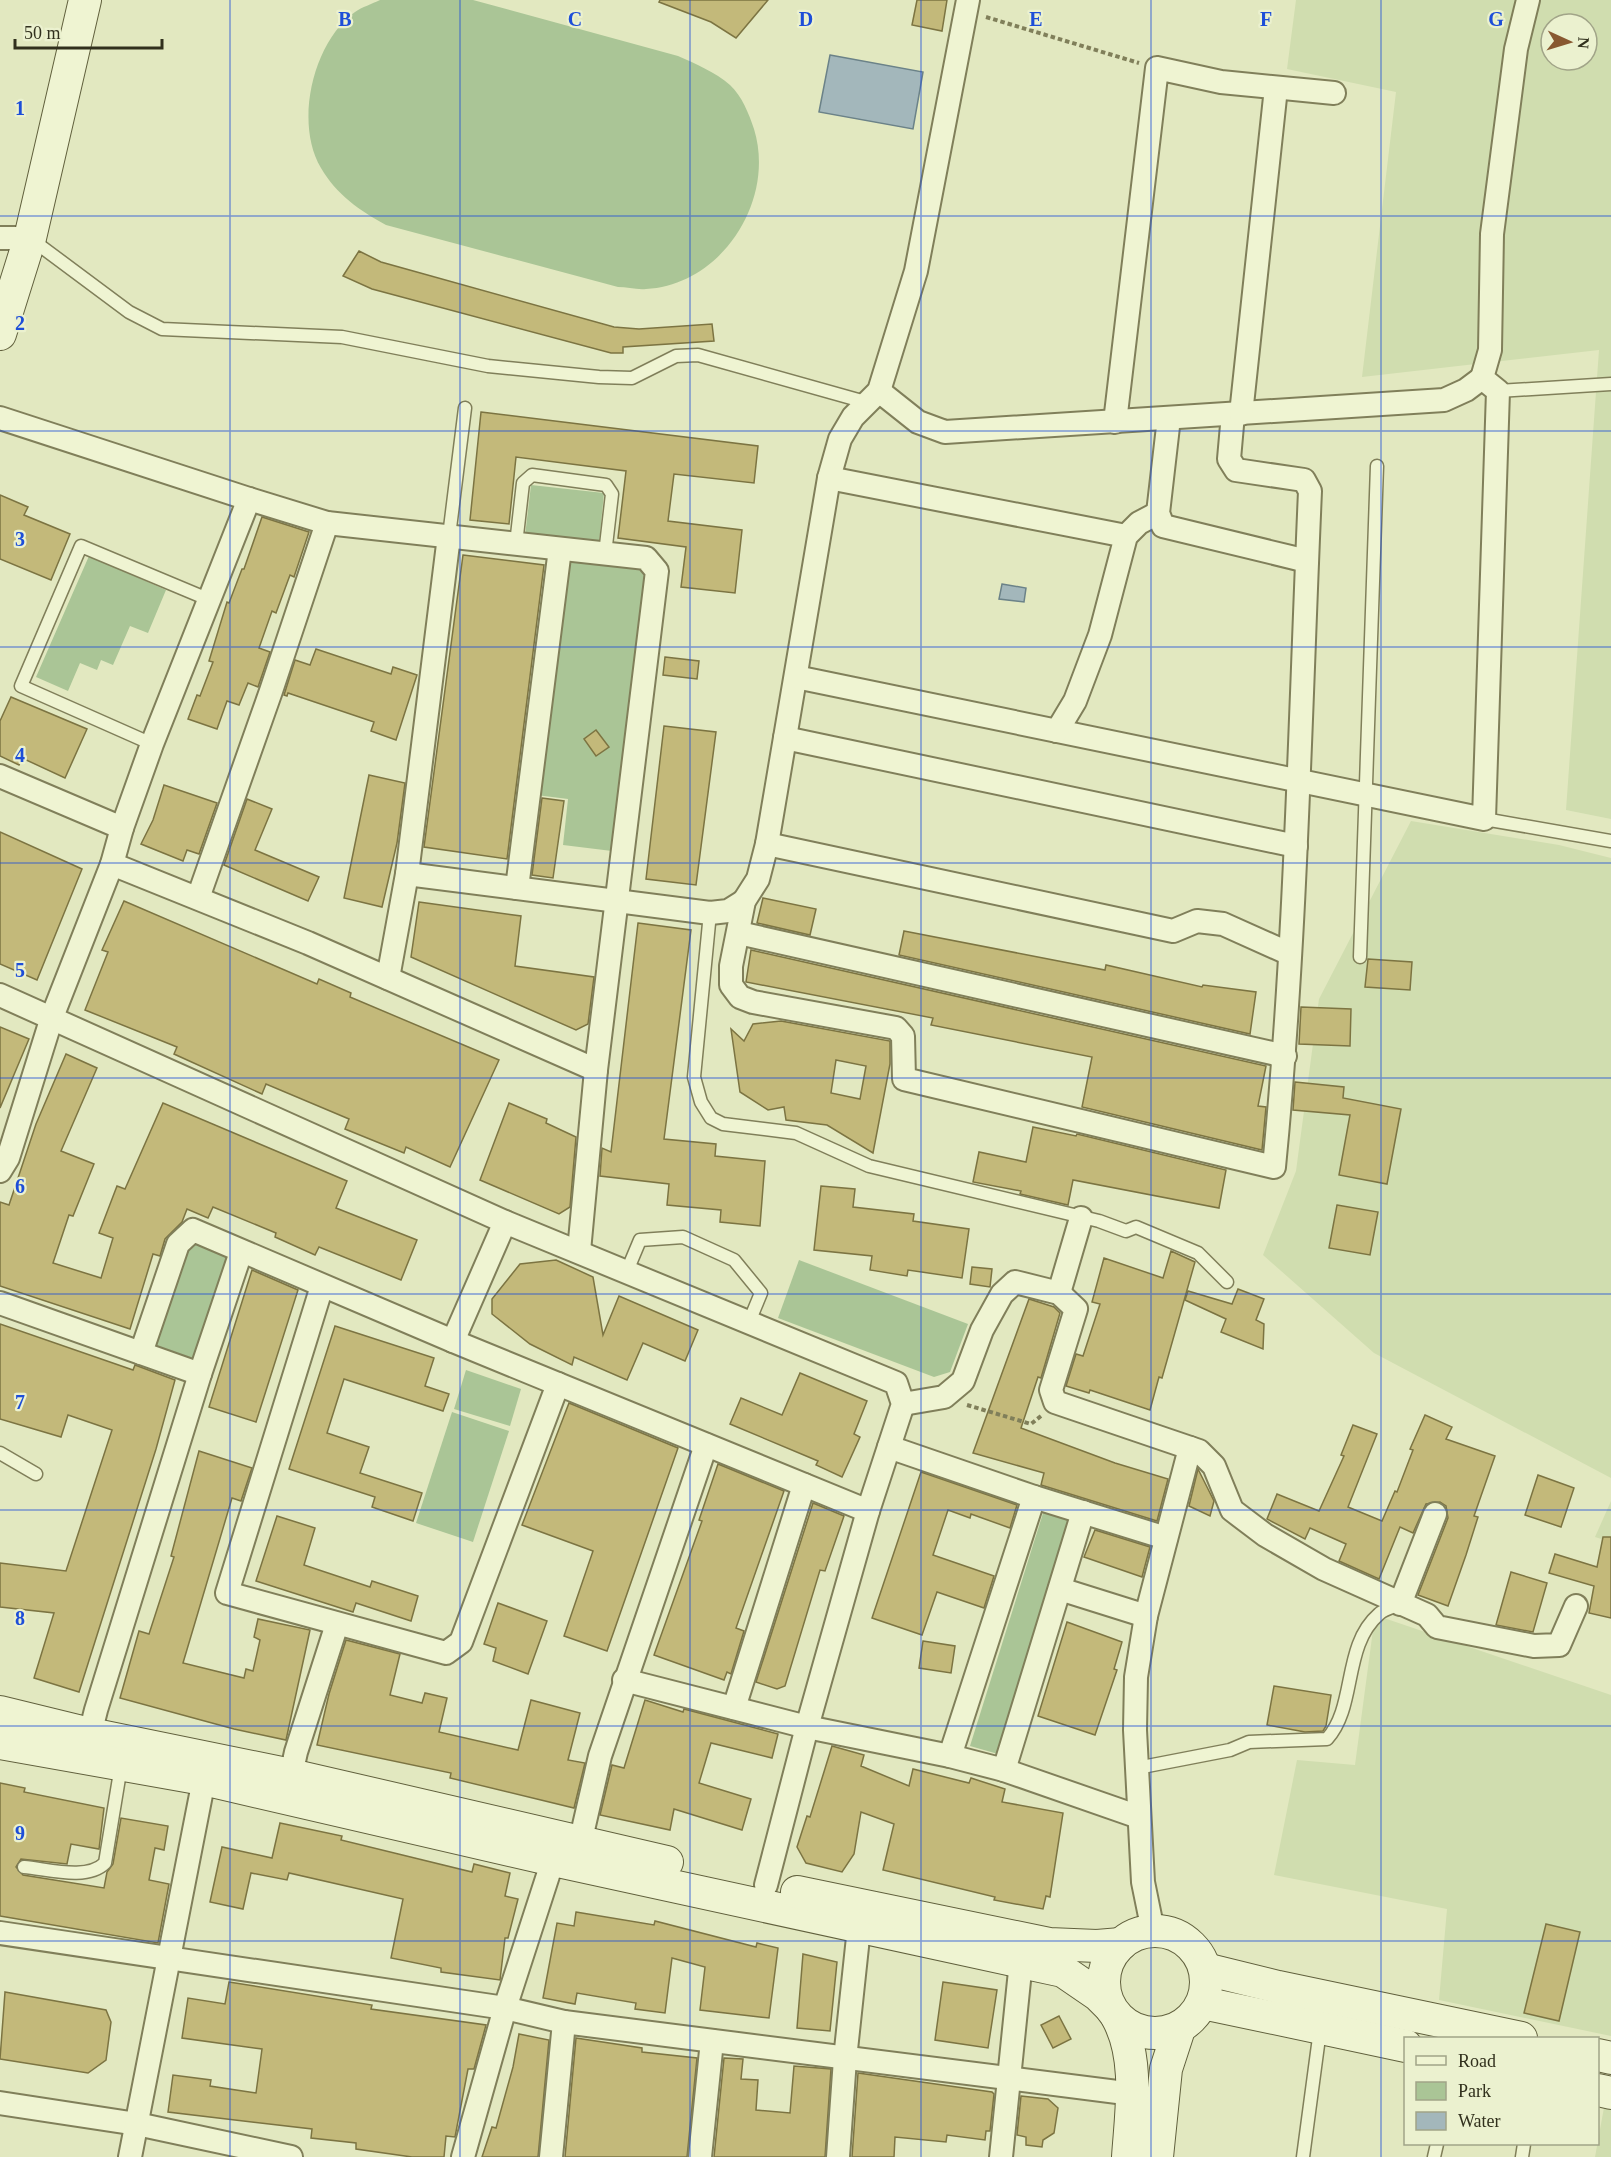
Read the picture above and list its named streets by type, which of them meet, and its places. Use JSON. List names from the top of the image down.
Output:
{
  "legend": ["Road", "Park", "Water"],
  "scale_bar": "50 m",
  "north": "right",
  "grid": {
    "columns": [
      "B",
      "C",
      "D",
      "E",
      "F",
      "G"
    ],
    "rows": [
      "1",
      "2",
      "3",
      "4",
      "5",
      "6",
      "7",
      "8",
      "9"
    ]
  }
}
